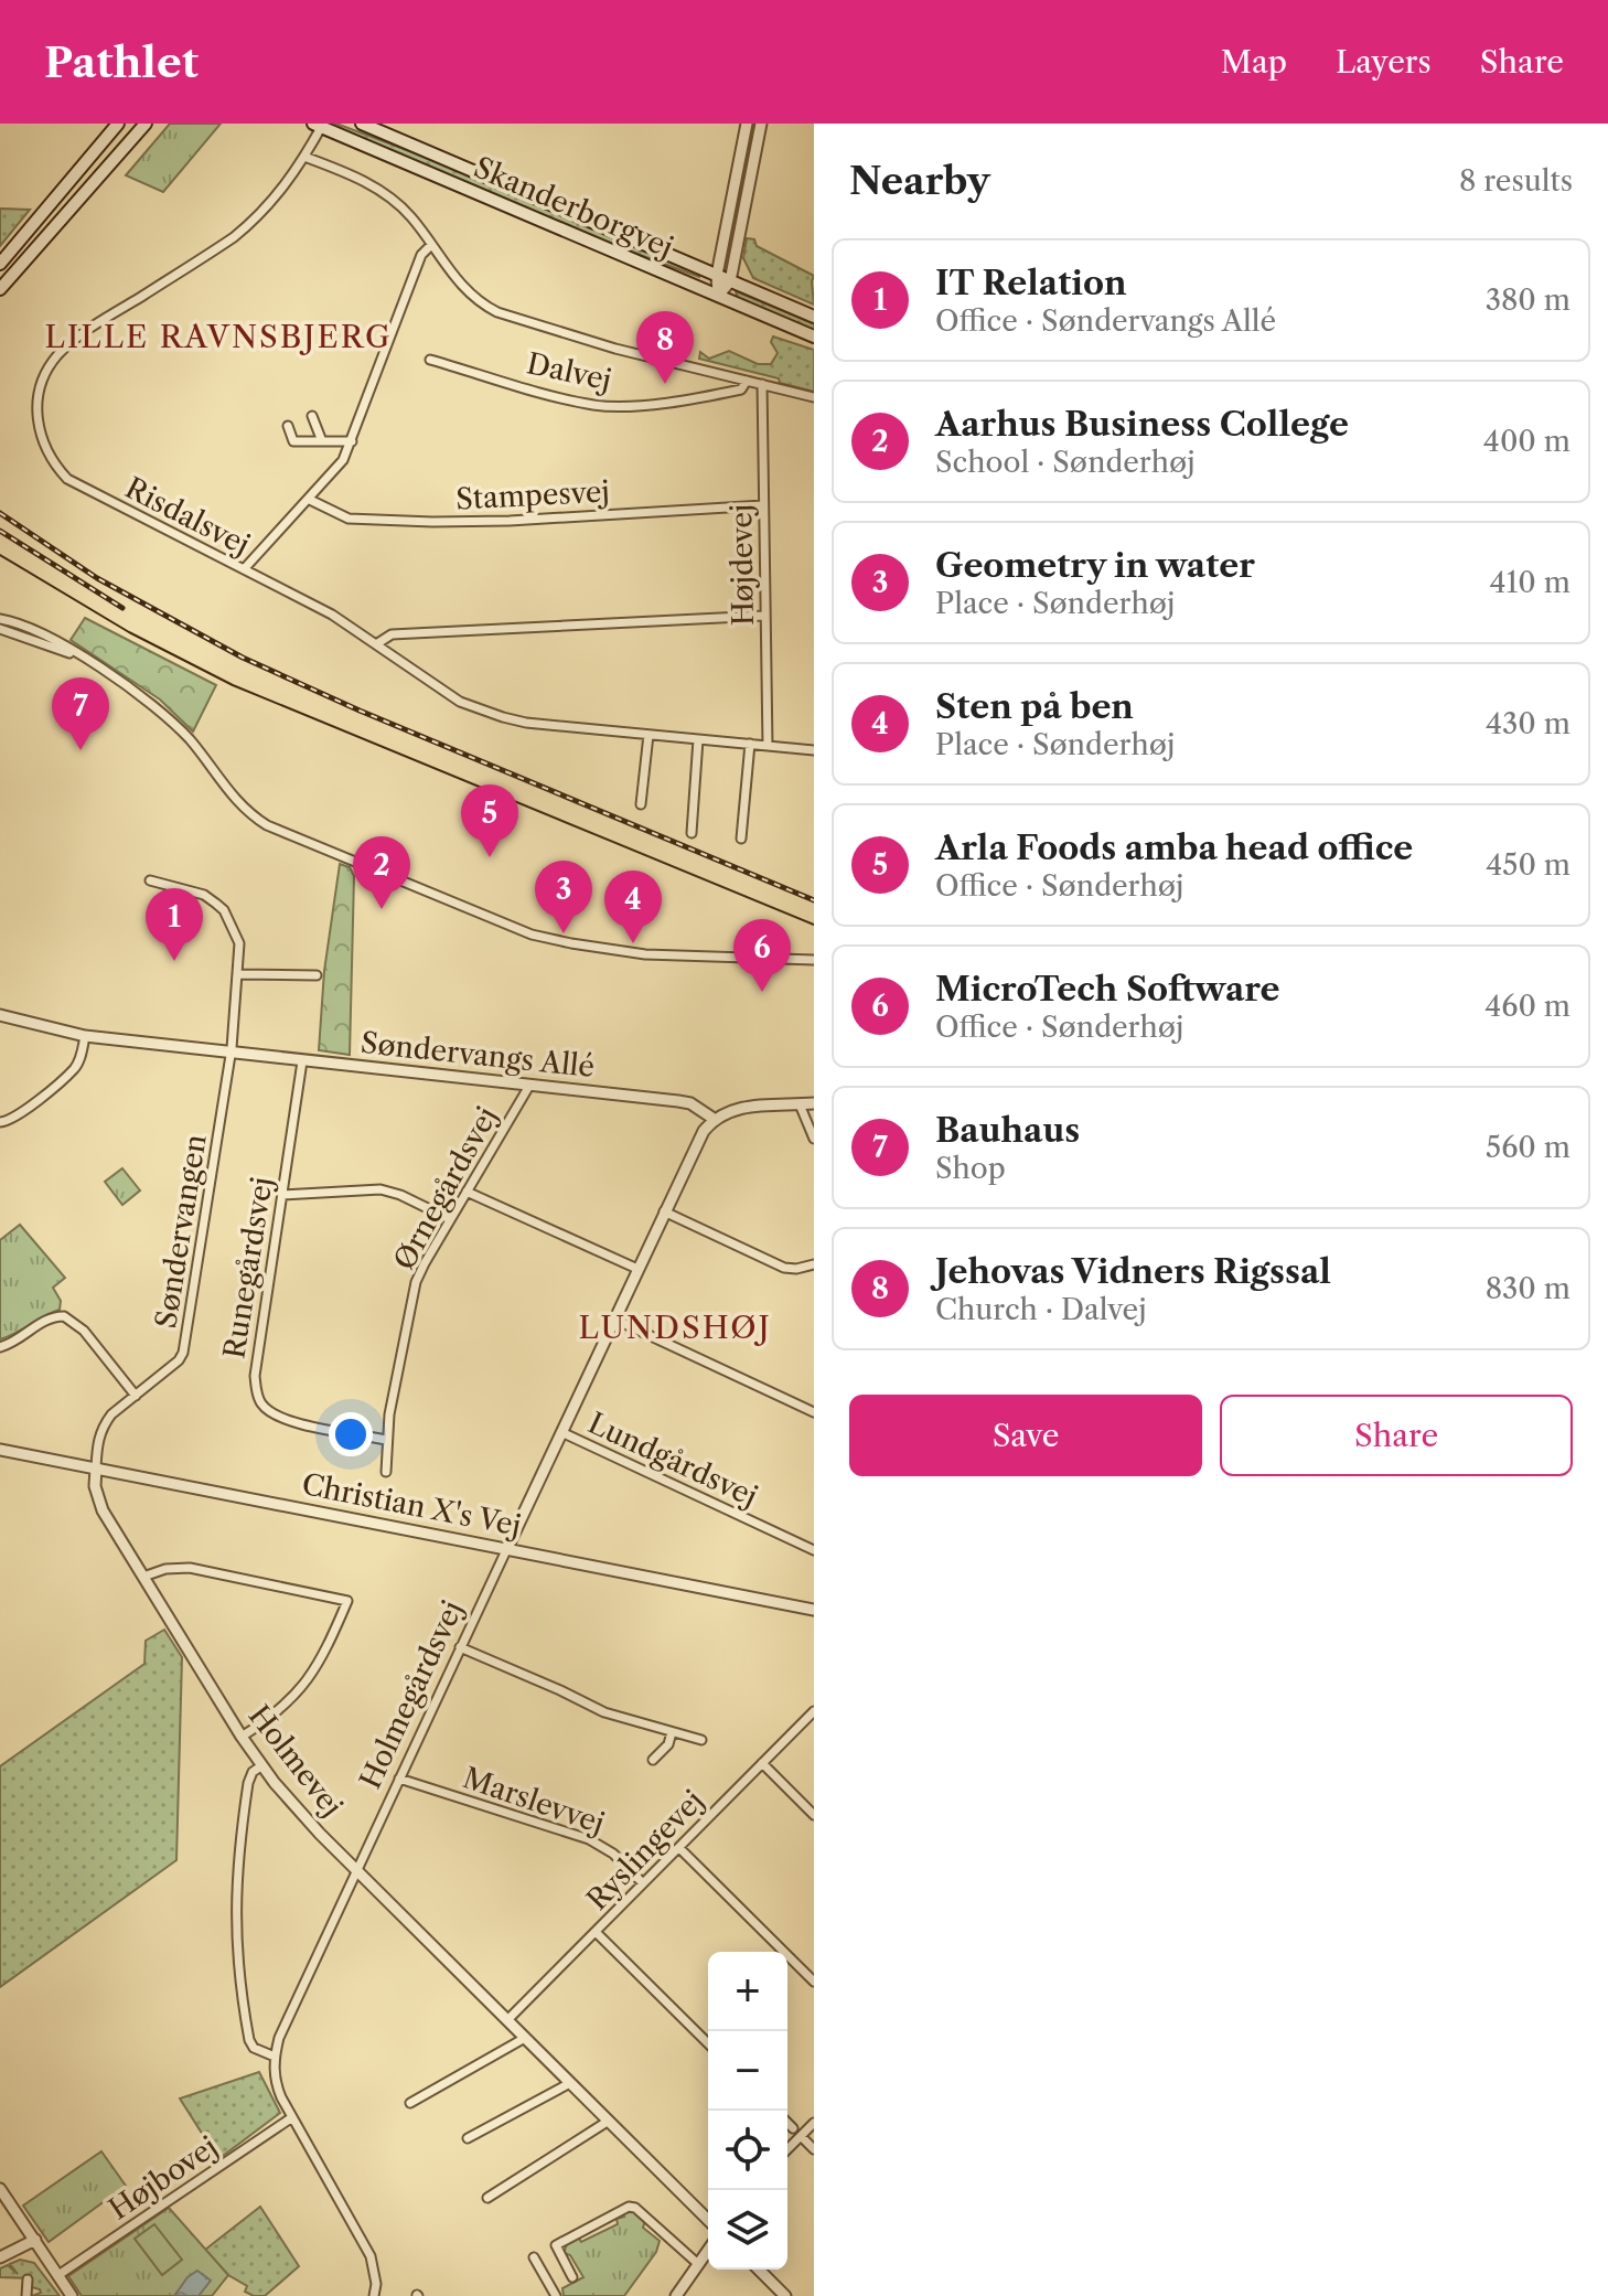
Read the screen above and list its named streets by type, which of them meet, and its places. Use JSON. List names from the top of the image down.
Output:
{
  "streets": {
    "main road": ["Skanderborgvej"],
    "street": [
      "Dalvej",
      "Stampesvej",
      "Risdalsvej",
      "Højdevej",
      "Søndervangs Allé",
      "Ørnegårdsvej",
      "Søndervangen",
      "Runegårdsvej",
      "Lundgårdsvej",
      "Christian X's Vej",
      "Holmegårdsvej",
      "Holmevej",
      "Marslevvej",
      "Ryslingevej",
      "Højbovej"
    ]
  },
  "crossings": [
    ["Skanderborgvej", "Risdalsvej"],
    ["Stampesvej", "Højdevej"],
    ["Risdalsvej", "Højdevej"],
    ["Søndervangs Allé", "Ørnegårdsvej"],
    ["Søndervangs Allé", "Søndervangen"],
    ["Søndervangs Allé", "Runegårdsvej"],
    ["Søndervangs Allé", "Holmegårdsvej"],
    ["Ørnegårdsvej", "Runegårdsvej"],
    ["Søndervangen", "Christian X's Vej"],
    ["Søndervangen", "Holmevej"],
    ["Lundgårdsvej", "Holmegårdsvej"],
    ["Christian X's Vej", "Holmegårdsvej"],
    ["Christian X's Vej", "Holmevej"],
    ["Holmegårdsvej", "Holmevej"],
    ["Holmegårdsvej", "Marslevvej"],
    ["Holmevej", "Ryslingevej"],
    ["Marslevvej", "Ryslingevej"]
  ],
  "districts": ["LILLE RAVNSBJERG", "LUNDSHØJ"],
  "page": {
    "header": "Pathlet",
    "nav": ["Map", "Layers", "Share"],
    "heading": ["Nearby", "8 results"],
    "list": [
      {
        "mark": "1",
        "name": "IT Relation",
        "note": "Office · Søndervangs Allé",
        "value": "380 m"
      },
      {
        "mark": "2",
        "name": "Aarhus Business College",
        "note": "School · Sønderhøj",
        "value": "400 m"
      },
      {
        "mark": "3",
        "name": "Geometry in water",
        "note": "Place · Sønderhøj",
        "value": "410 m"
      },
      {
        "mark": "4",
        "name": "Sten på ben",
        "note": "Place · Sønderhøj",
        "value": "430 m"
      },
      {
        "mark": "5",
        "name": "Arla Foods amba head office",
        "note": "Office · Sønderhøj",
        "value": "450 m"
      },
      {
        "mark": "6",
        "name": "MicroTech Software",
        "note": "Office · Sønderhøj",
        "value": "460 m"
      },
      {
        "mark": "7",
        "name": "Bauhaus",
        "note": "Shop",
        "value": "560 m"
      },
      {
        "mark": "8",
        "name": "Jehovas Vidners Rigssal",
        "note": "Church · Dalvej",
        "value": "830 m"
      }
    ],
    "pins": [
      "8",
      "7",
      "5",
      "2",
      "3",
      "4",
      "1",
      "6"
    ],
    "buttons": ["Save", "Share"],
    "map_buttons": ["+", "−"]
  }
}
